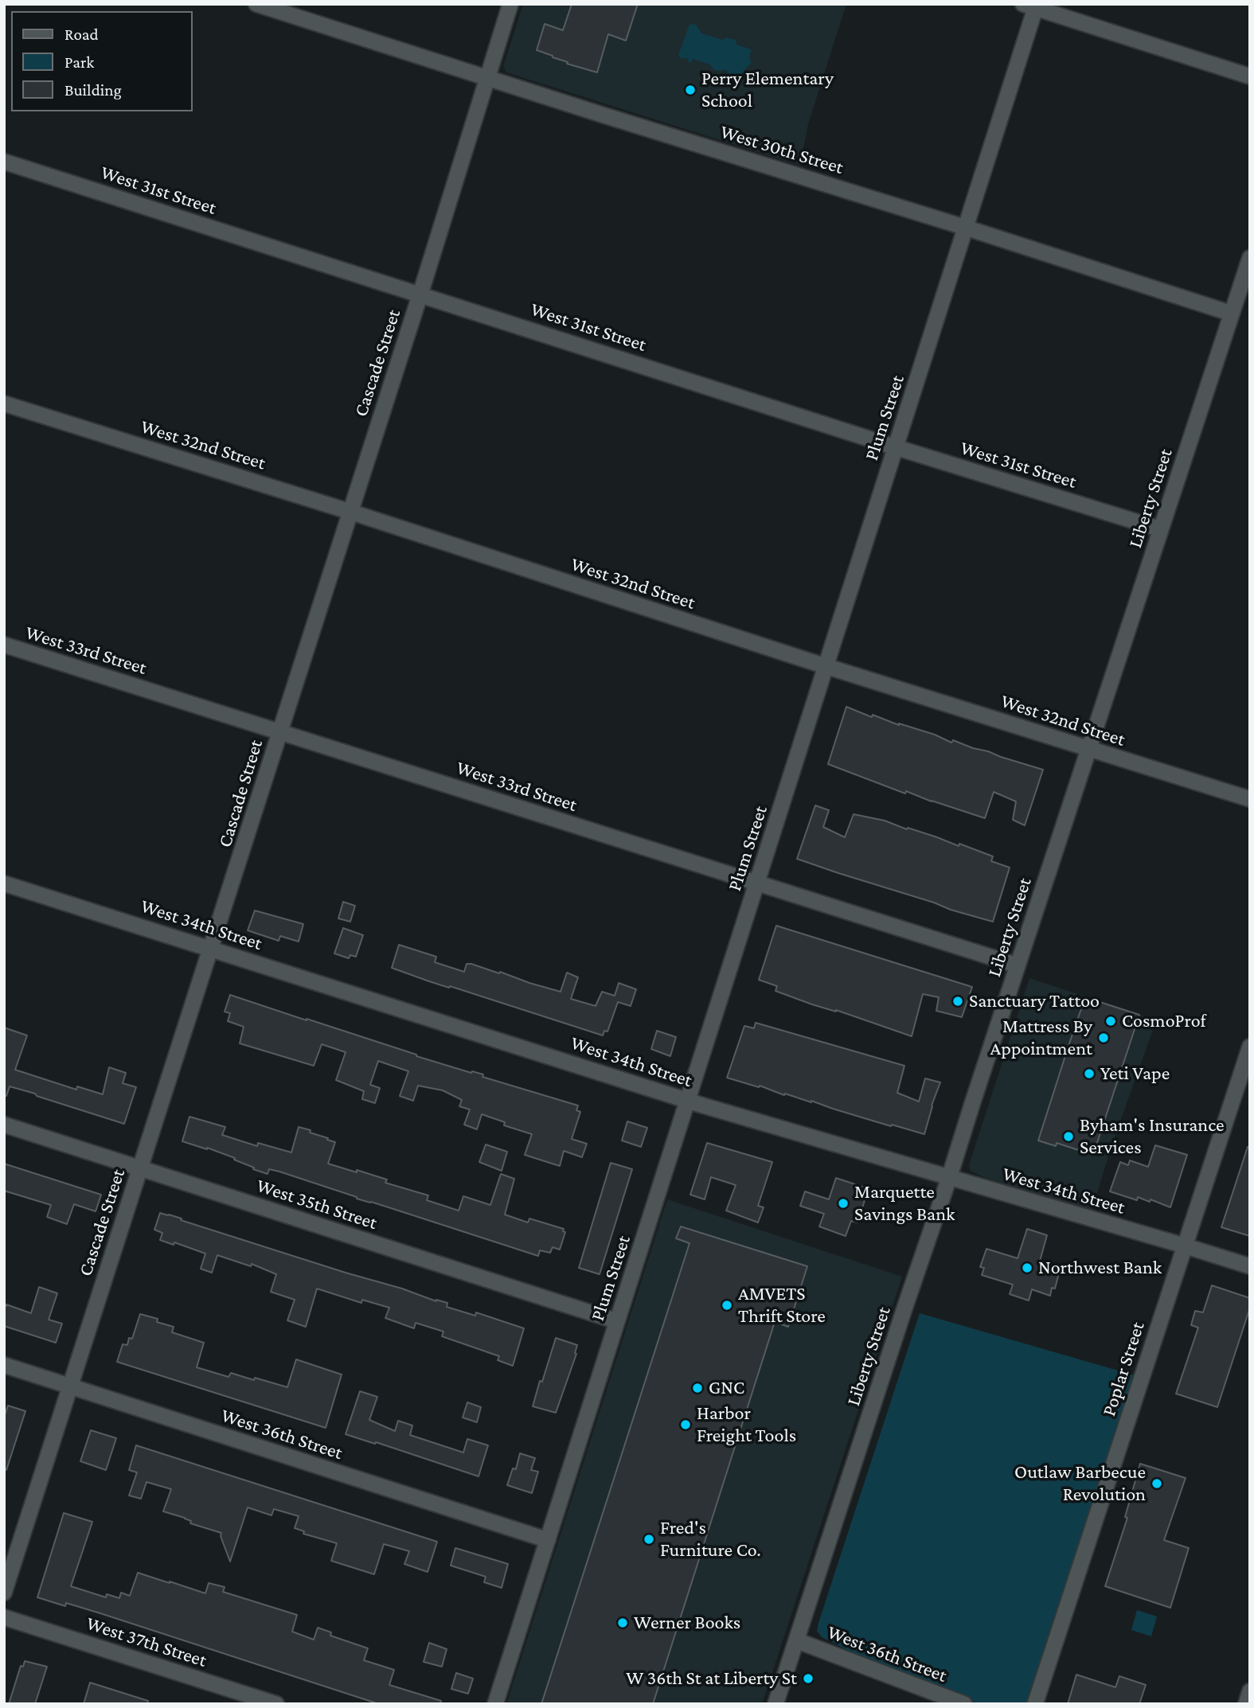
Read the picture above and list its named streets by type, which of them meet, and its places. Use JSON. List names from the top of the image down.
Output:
{
  "streets": {
    "street": [
      "West 30th Street",
      "West 31st Street",
      "Cascade Street",
      "Plum Street",
      "West 32nd Street",
      "Liberty Street",
      "West 33rd Street",
      "West 34th Street",
      "West 35th Street",
      "Poplar Street",
      "West 36th Street",
      "West 37th Street"
    ]
  },
  "crossings": [
    ["West 30th Street", "Cascade Street"],
    ["West 30th Street", "Plum Street"],
    ["West 30th Street", "Liberty Street"],
    ["West 31st Street", "Cascade Street"],
    ["West 31st Street", "Plum Street"],
    ["West 31st Street", "Liberty Street"],
    ["Cascade Street", "West 32nd Street"],
    ["Cascade Street", "West 33rd Street"],
    ["Cascade Street", "West 34th Street"],
    ["Cascade Street", "West 35th Street"],
    ["Cascade Street", "West 36th Street"],
    ["Plum Street", "West 32nd Street"],
    ["Plum Street", "West 33rd Street"],
    ["Plum Street", "West 34th Street"],
    ["Plum Street", "West 35th Street"],
    ["Plum Street", "West 36th Street"],
    ["West 32nd Street", "Liberty Street"],
    ["Liberty Street", "West 33rd Street"],
    ["Liberty Street", "West 34th Street"],
    ["Liberty Street", "West 36th Street"],
    ["West 34th Street", "Poplar Street"]
  ],
  "places": [
    "Perry Elementary School",
    "Sanctuary Tattoo",
    "CosmoProf",
    "Mattress By Appointment",
    "Yeti Vape",
    "Byham's Insurance Services",
    "Marquette Savings Bank",
    "Northwest Bank",
    "AMVETS Thrift Store",
    "GNC",
    "Harbor Freight Tools",
    "Outlaw Barbecue Revolution",
    "Fred's Furniture Co.",
    "Werner Books",
    "W 36th St at Liberty St"
  ],
  "legend": ["Road", "Park", "Building"]
}
